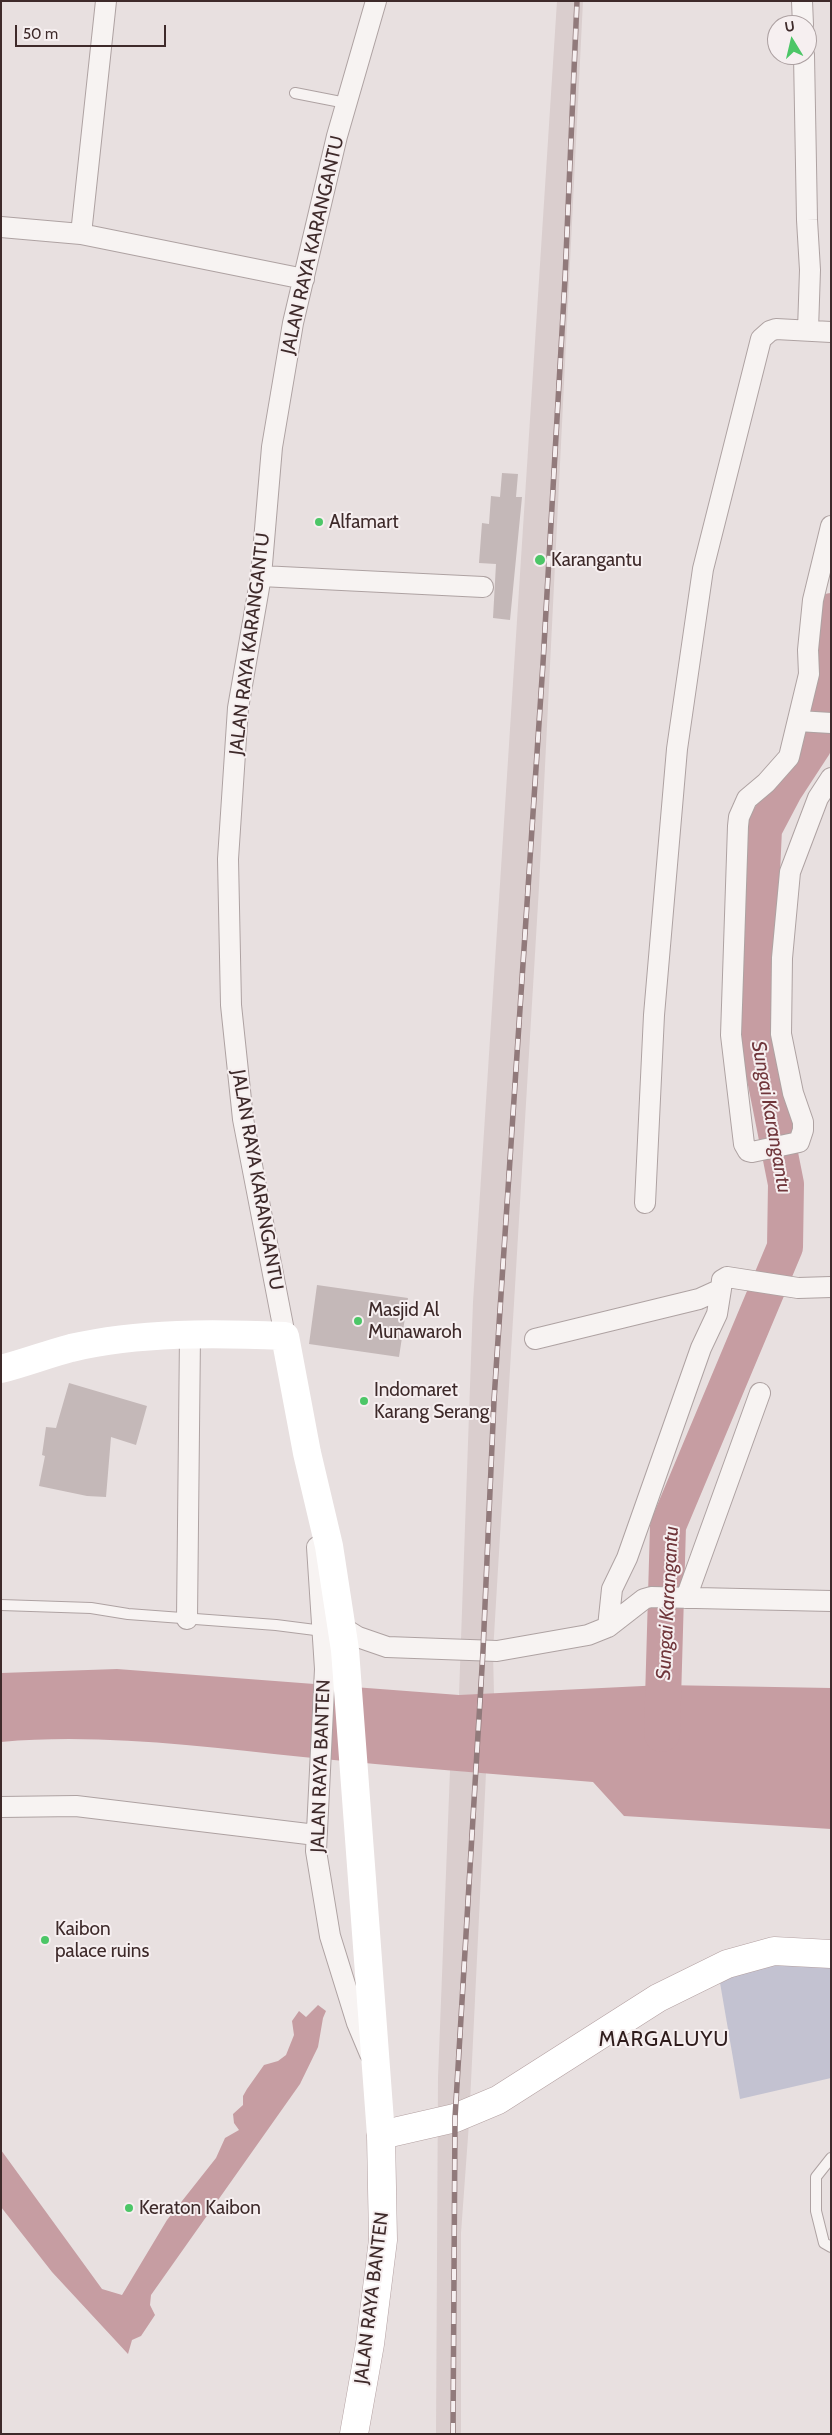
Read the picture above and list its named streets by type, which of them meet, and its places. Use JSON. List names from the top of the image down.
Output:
{
  "streets": {
    "main road": ["JALAN RAYA KARANGANTU", "JALAN RAYA BANTEN"]
  },
  "crossings": [
    ["JALAN RAYA KARANGANTU", "JALAN RAYA BANTEN"]
  ],
  "districts": ["MARGALUYU"],
  "water": ["Sungai Karangantu"],
  "places": [
    "Alfamart",
    "Karangantu",
    "Masjid Al Munawaroh",
    "Indomaret Karang Serang",
    "Kaibon palace ruins",
    "Keraton Kaibon"
  ],
  "scale_bar": "50 m",
  "north": "top"
}
